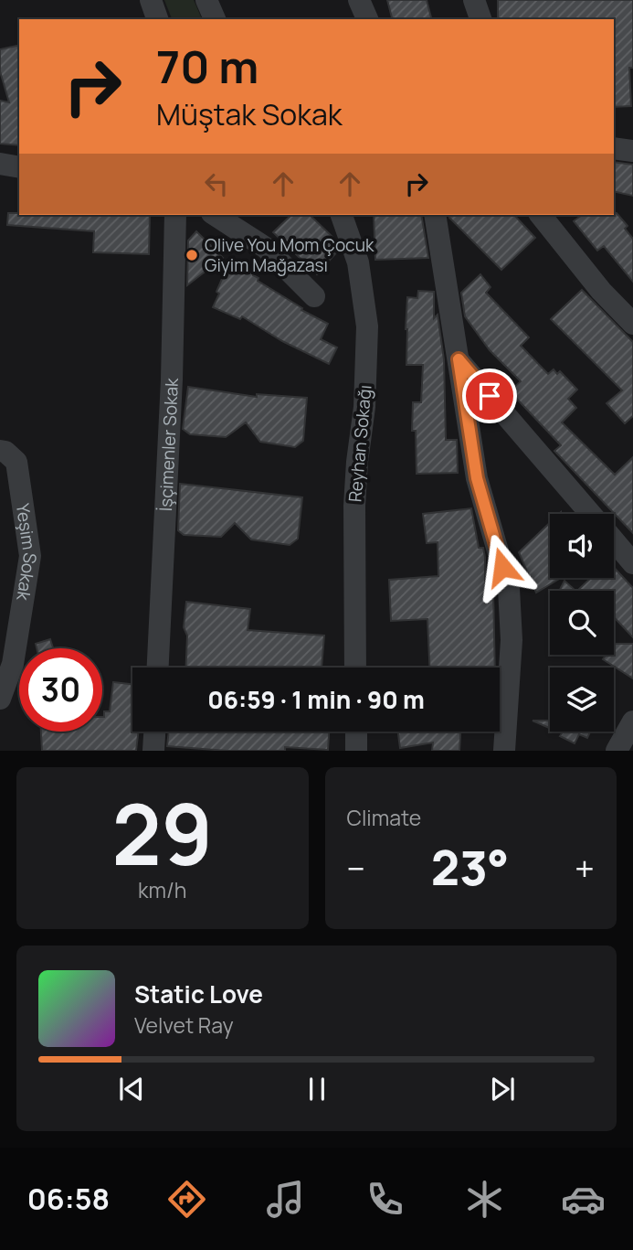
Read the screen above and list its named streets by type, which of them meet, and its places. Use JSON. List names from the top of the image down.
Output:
{
  "streets": {
    "street": ["Reyhan Sokağı", "İşçimenler Sokak", "Yeşim Sokak"]
  },
  "places": ["Olive You Mom Çocuk Giyim Mağazası"],
  "page": {
    "turn": ["70 m", "Müştak Sokak"],
    "limit": "30",
    "trip": "06:59 · 1 min · 90 m",
    "tile": [
      ["29", "km/h"],
      "Climate"
    ],
    "heat": ["−", "23°", "+"],
    "song": ["Static Love", "Velvet Ray"],
    "tabs": "06:58"
  }
}
